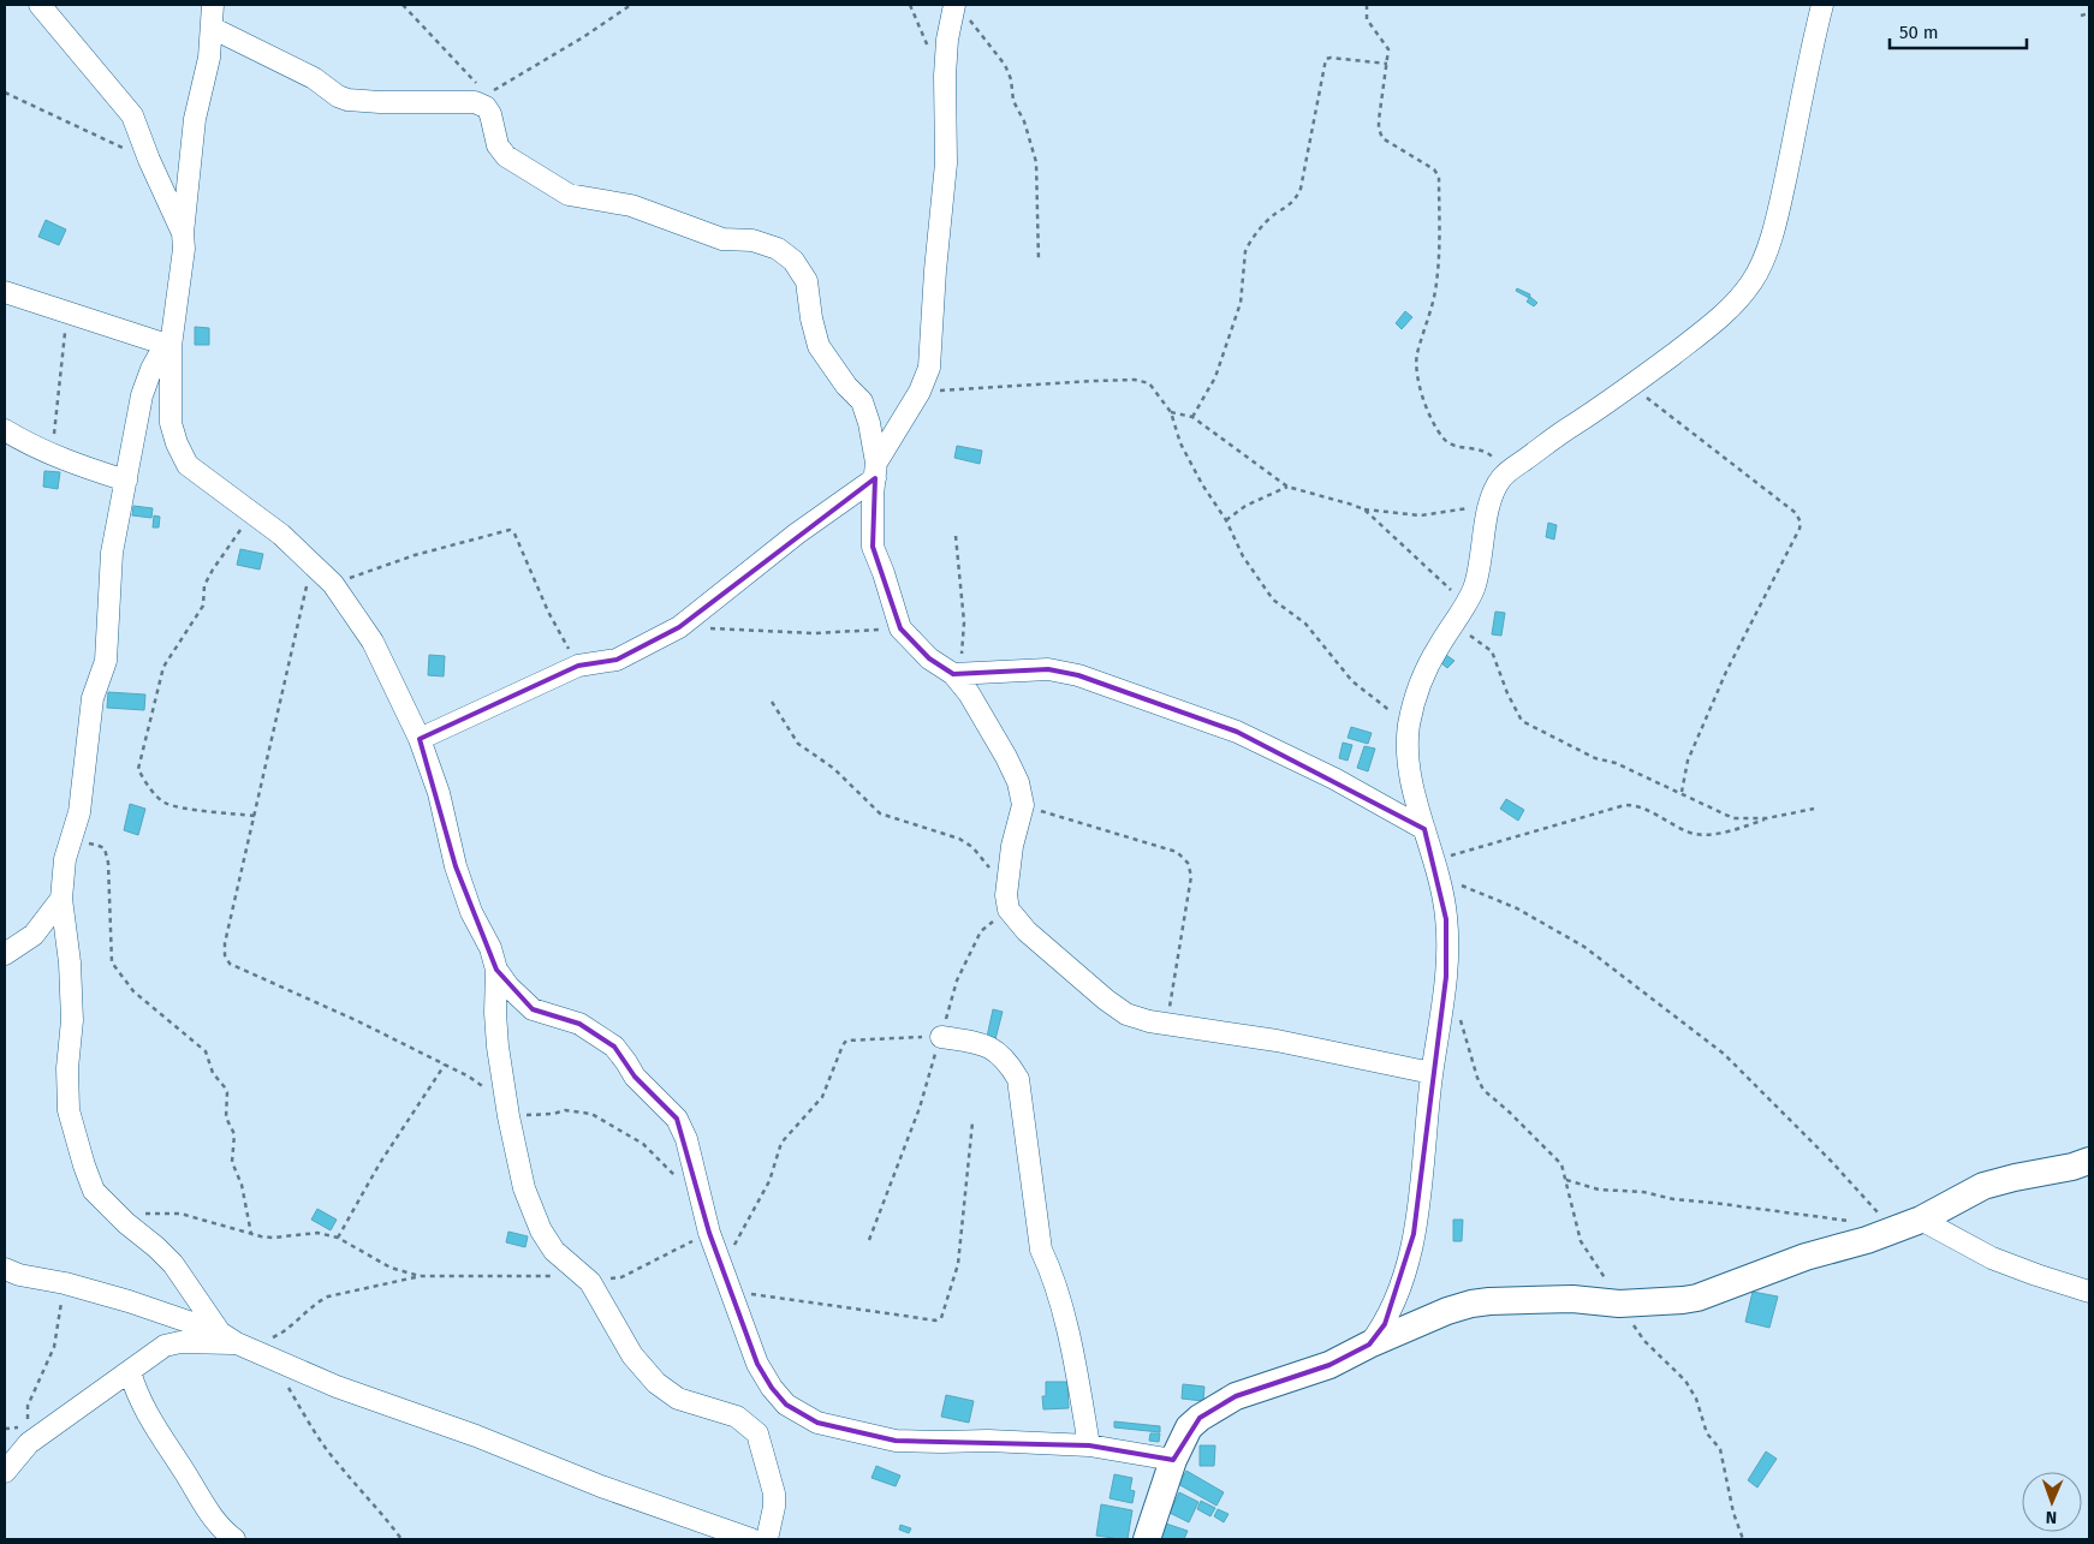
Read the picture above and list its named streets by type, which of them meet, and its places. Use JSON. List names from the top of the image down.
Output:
{
  "scale_bar": "50 m",
  "north": "bottom"
}
